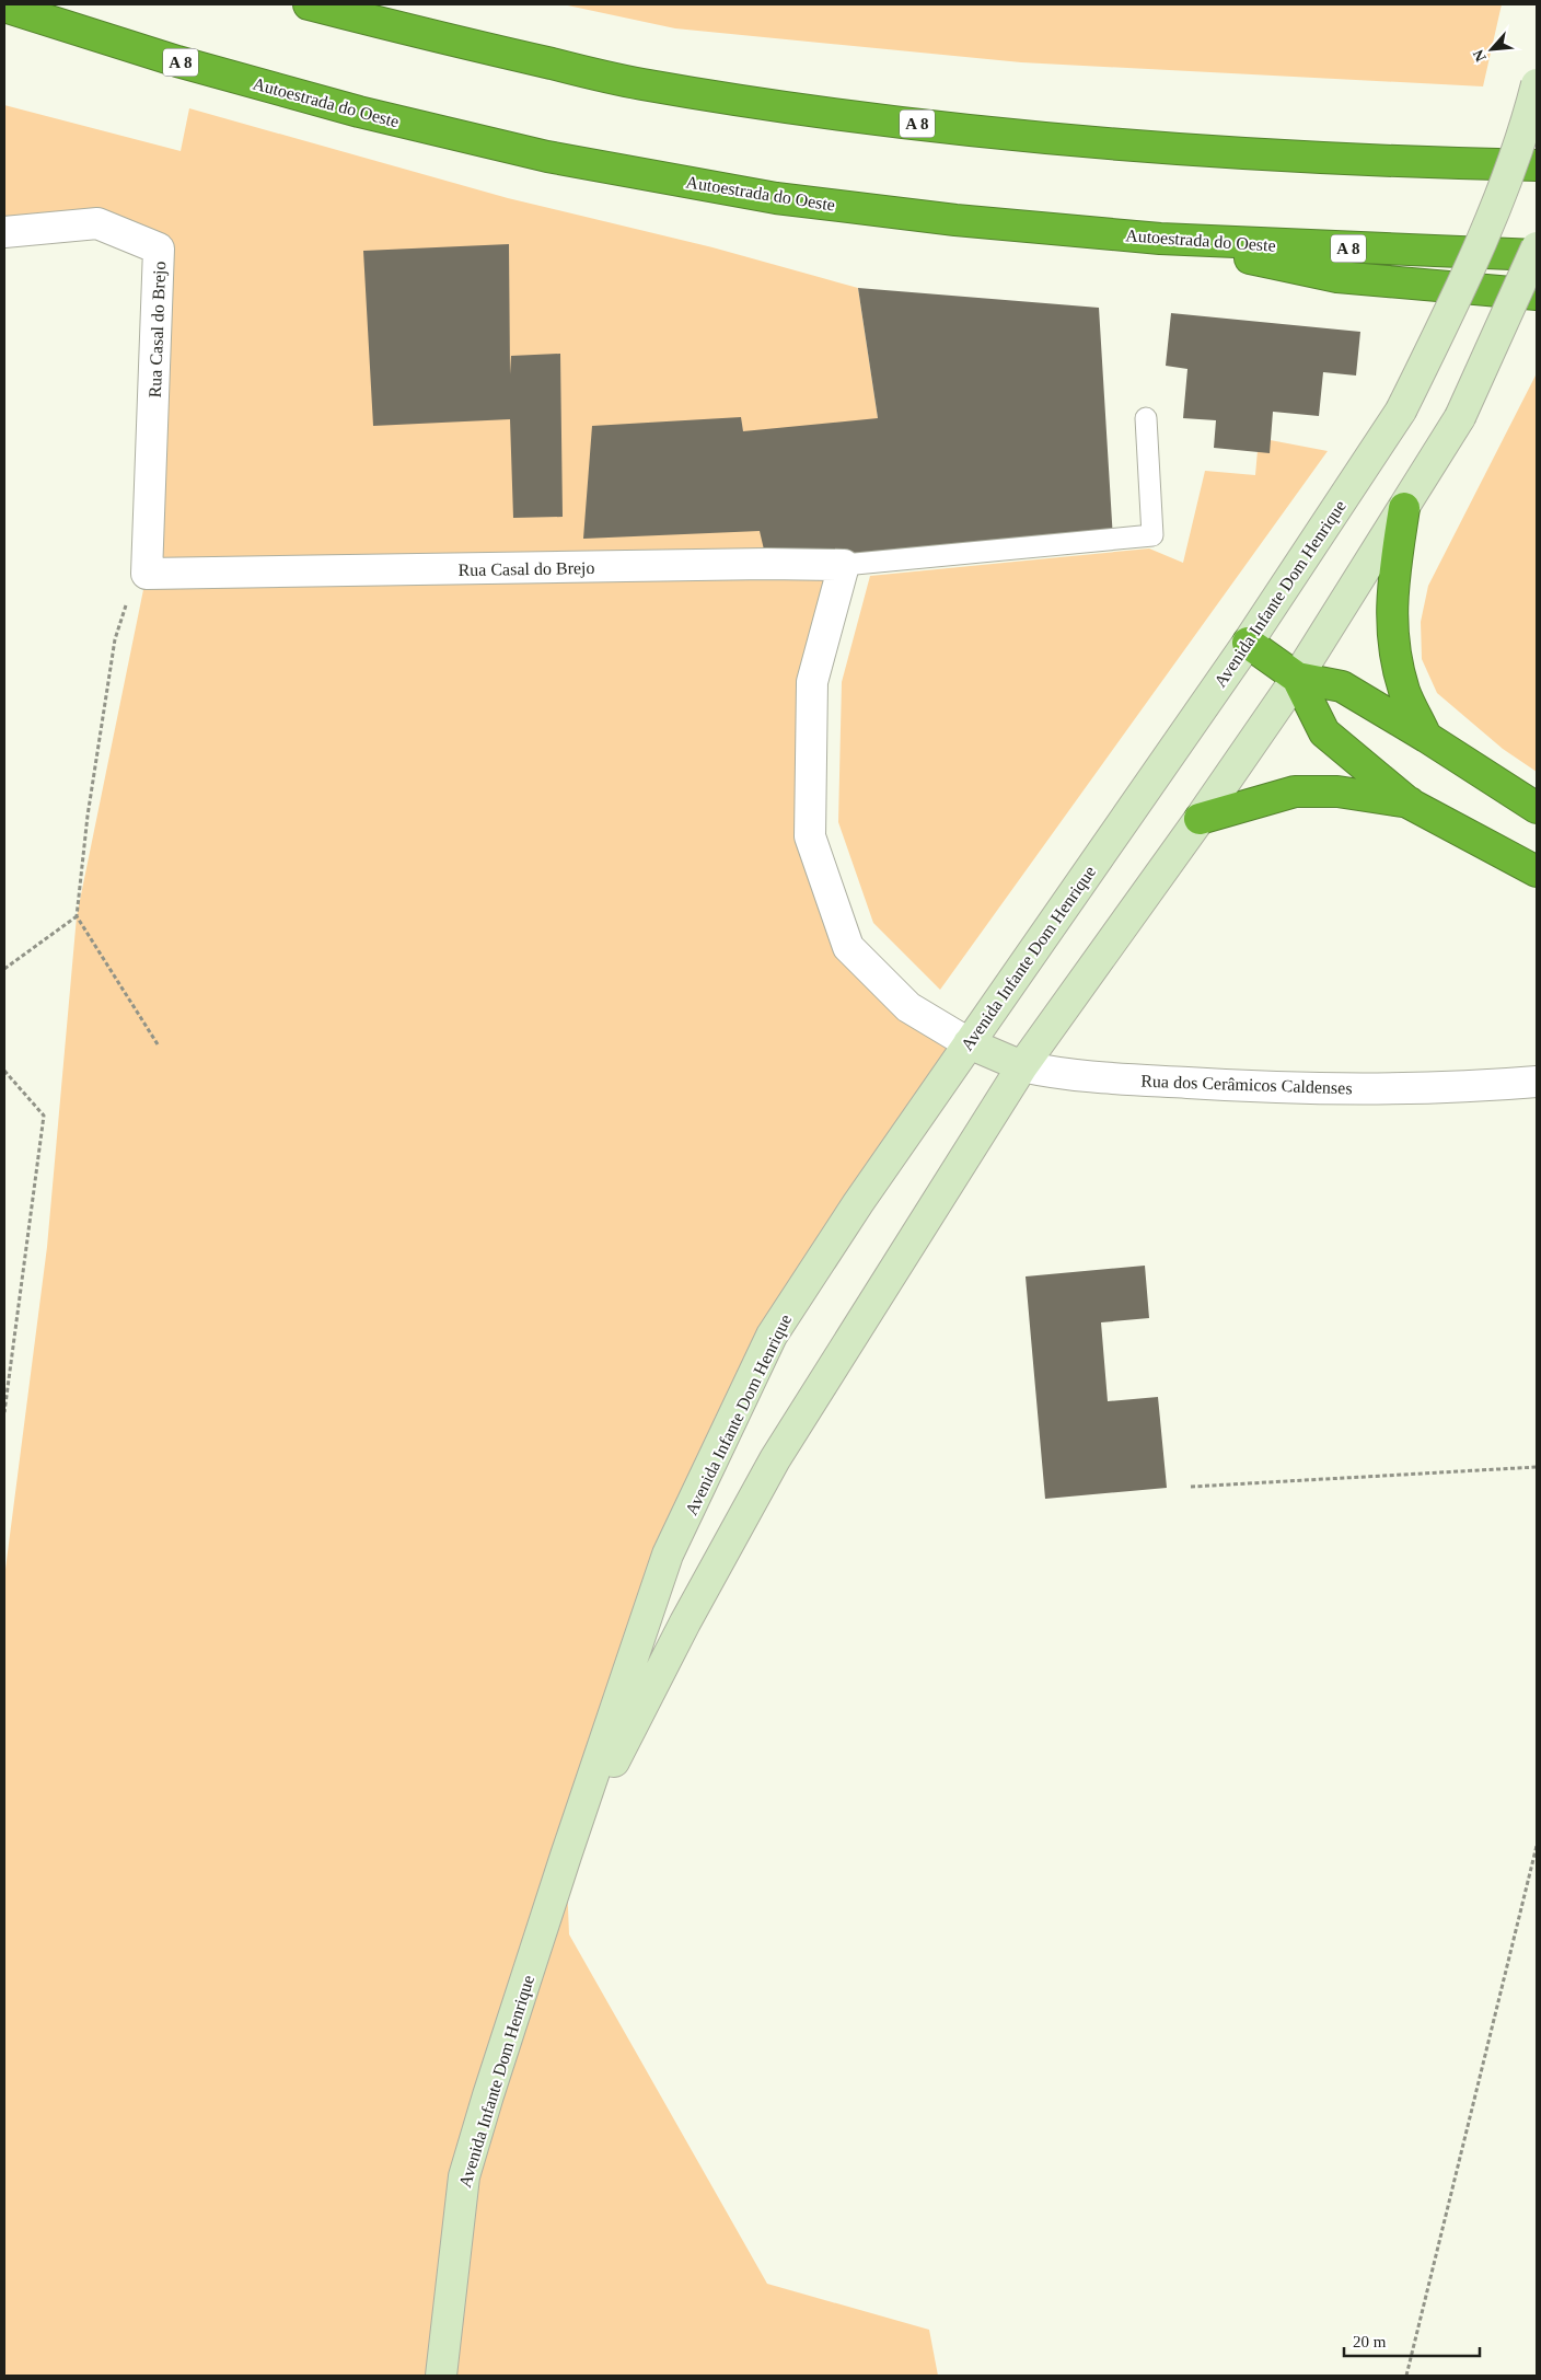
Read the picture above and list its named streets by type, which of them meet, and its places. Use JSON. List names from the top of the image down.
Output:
{
  "streets": {
    "highway": ["A 8", "Autoestrada do Oeste"],
    "main road": ["Avenida Infante Dom Henrique"],
    "street": ["Rua Casal do Brejo", "Rua dos Cerâmicos Caldenses"]
  },
  "crossings": [
    ["Avenida Infante Dom Henrique", "Rua dos Cerâmicos Caldenses"]
  ],
  "scale_bar": "20 m",
  "north": "bottom left"
}
